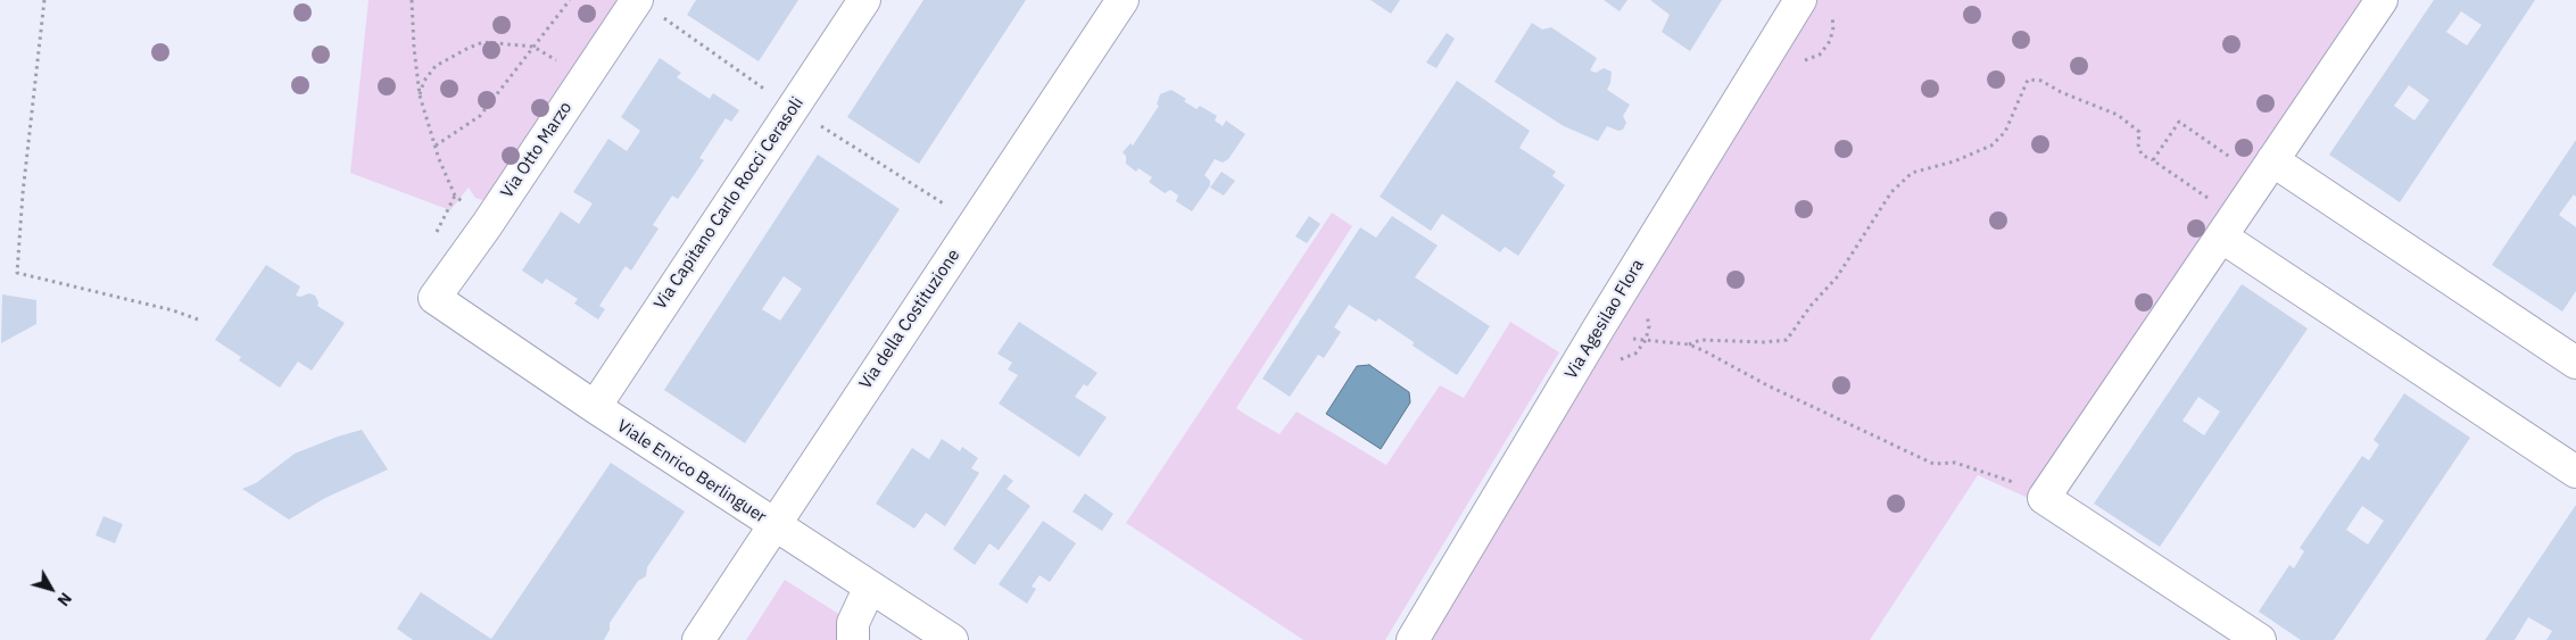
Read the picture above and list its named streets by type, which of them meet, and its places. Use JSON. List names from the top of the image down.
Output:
{
  "streets": {
    "street": [
      "Via Otto Marzo",
      "Via Capitano Carlo Rocci Cerasoli",
      "Via della Costituzione",
      "Via Agesilao Flora",
      "Viale Enrico Berlinguer"
    ]
  },
  "crossings": [
    ["Via Otto Marzo", "Viale Enrico Berlinguer"],
    ["Via Capitano Carlo Rocci Cerasoli", "Viale Enrico Berlinguer"],
    ["Via della Costituzione", "Viale Enrico Berlinguer"]
  ],
  "north": "bottom right"
}
